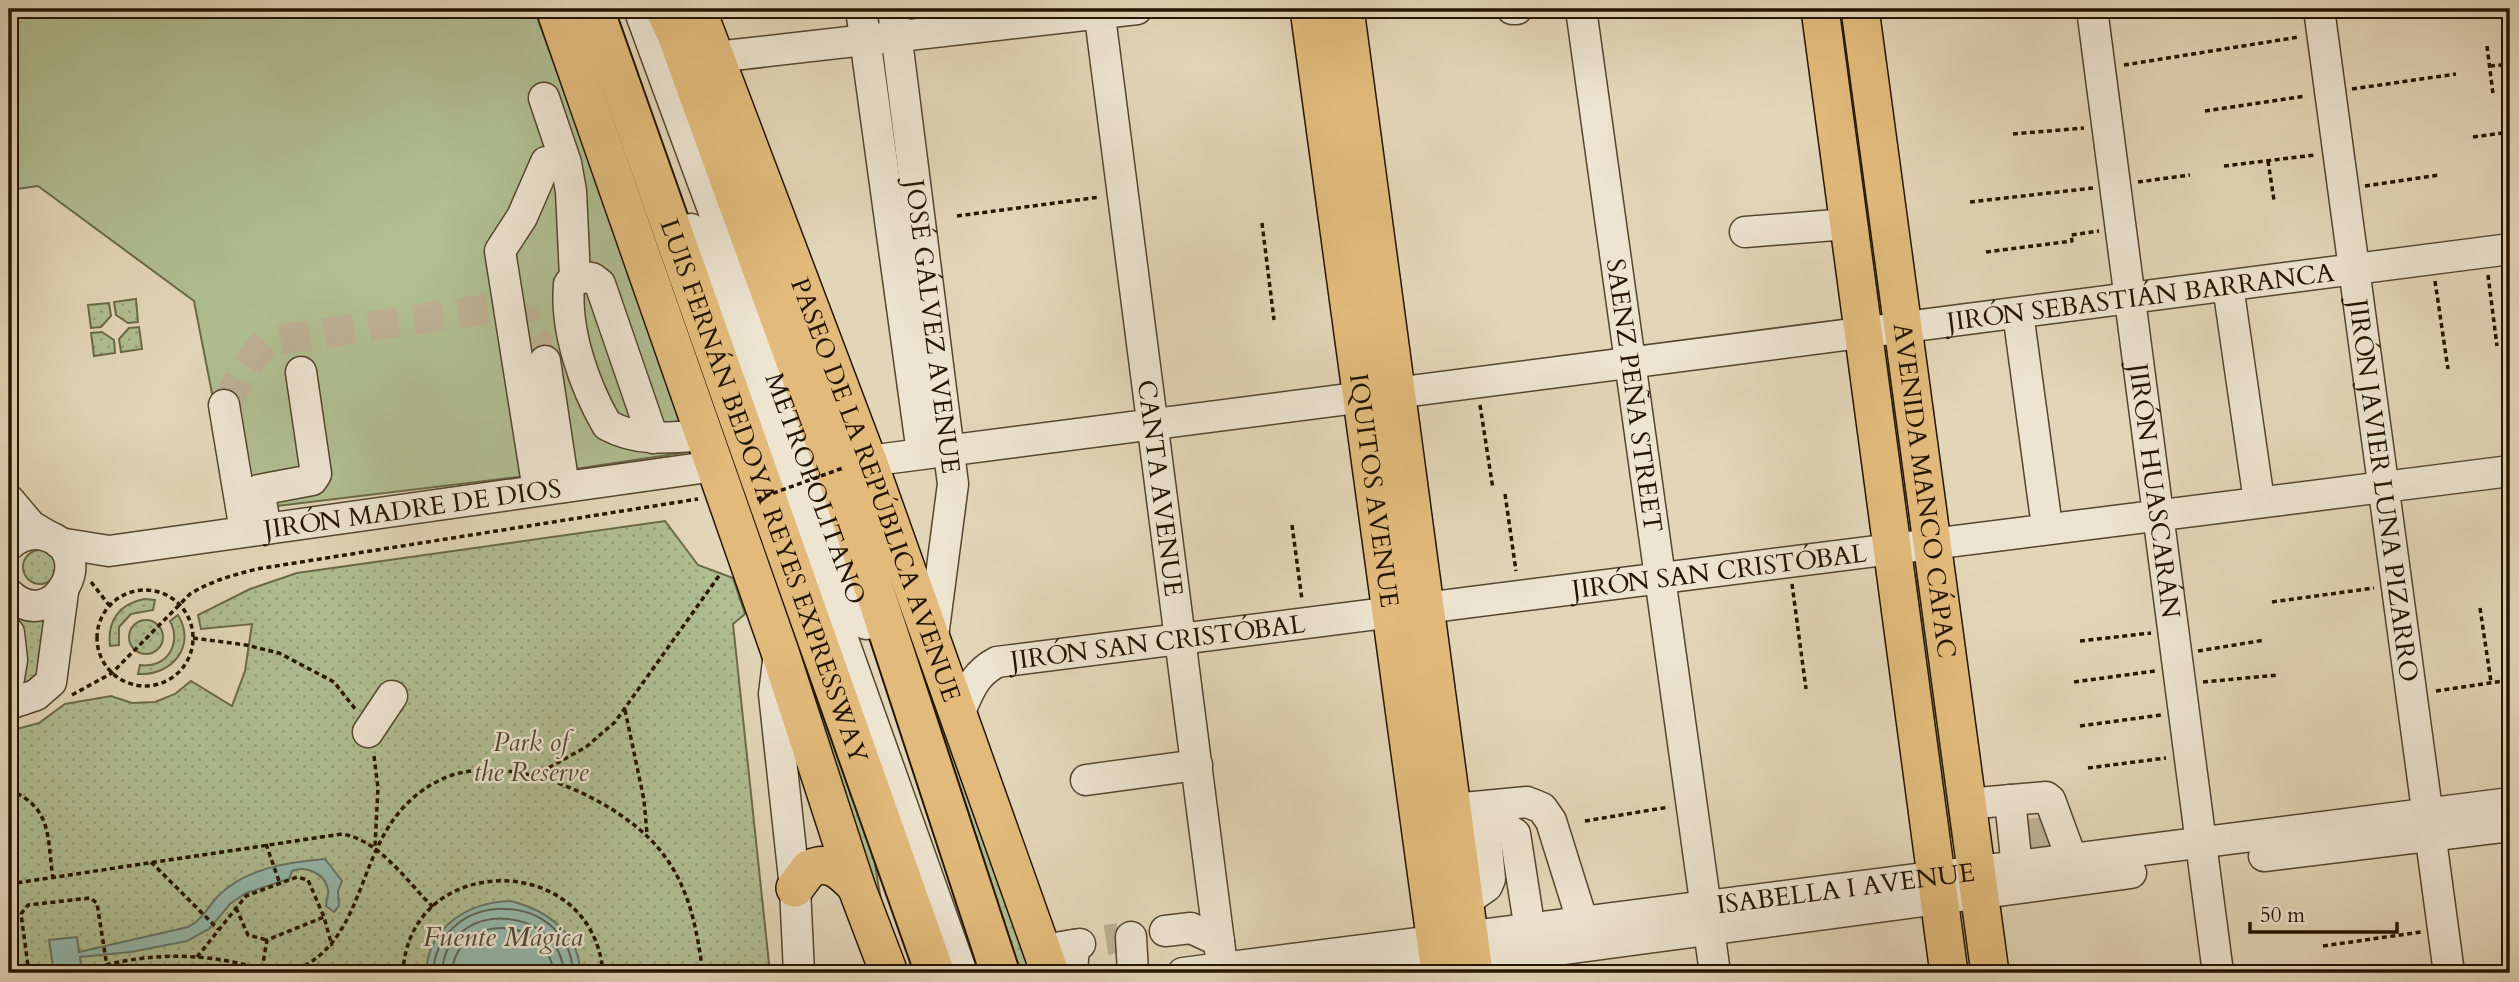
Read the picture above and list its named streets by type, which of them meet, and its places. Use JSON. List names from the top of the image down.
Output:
{
  "streets": {
    "highway": ["LUIS FERNÁN BEDOYA REYES EXPRESSWAY"],
    "main road": ["PASEO DE LA REPÚBLICA AVENUE", "IQUITOS AVENUE", "AVENIDA MANCO CÁPAC"],
    "street": [
      "JIRÓN SEBASTIÁN BARRANCA",
      "JOSÉ GÁLVEZ AVENUE",
      "SAENZ PEÑA STREET",
      "CANTA AVENUE",
      "METROPOLITANO",
      "JIRÓN HUASCARÁN",
      "JIRÓN JAVIER LUNA PIZARRO",
      "JIRÓN MADRE DE DIOS",
      "JIRÓN SAN CRISTÓBAL",
      "ISABELLA I AVENUE"
    ]
  },
  "crossings": [
    ["JIRÓN SEBASTIÁN BARRANCA", "JOSÉ GÁLVEZ AVENUE"],
    ["JIRÓN SEBASTIÁN BARRANCA", "SAENZ PEÑA STREET"],
    ["JIRÓN SEBASTIÁN BARRANCA", "CANTA AVENUE"],
    ["JIRÓN SEBASTIÁN BARRANCA", "PASEO DE LA REPÚBLICA AVENUE"],
    ["JIRÓN SEBASTIÁN BARRANCA", "IQUITOS AVENUE"],
    ["JIRÓN SEBASTIÁN BARRANCA", "AVENIDA MANCO CÁPAC"],
    ["JIRÓN SEBASTIÁN BARRANCA", "JIRÓN HUASCARÁN"],
    ["JIRÓN SEBASTIÁN BARRANCA", "JIRÓN JAVIER LUNA PIZARRO"],
    ["JOSÉ GÁLVEZ AVENUE", "PASEO DE LA REPÚBLICA AVENUE"],
    ["SAENZ PEÑA STREET", "JIRÓN SAN CRISTÓBAL"],
    ["SAENZ PEÑA STREET", "ISABELLA I AVENUE"],
    ["CANTA AVENUE", "JIRÓN SAN CRISTÓBAL"],
    ["CANTA AVENUE", "ISABELLA I AVENUE"],
    ["PASEO DE LA REPÚBLICA AVENUE", "JIRÓN SAN CRISTÓBAL"],
    ["IQUITOS AVENUE", "JIRÓN SAN CRISTÓBAL"],
    ["IQUITOS AVENUE", "ISABELLA I AVENUE"],
    ["AVENIDA MANCO CÁPAC", "JIRÓN SAN CRISTÓBAL"],
    ["AVENIDA MANCO CÁPAC", "ISABELLA I AVENUE"],
    ["JIRÓN HUASCARÁN", "JIRÓN SAN CRISTÓBAL"],
    ["JIRÓN HUASCARÁN", "ISABELLA I AVENUE"],
    ["JIRÓN JAVIER LUNA PIZARRO", "JIRÓN SAN CRISTÓBAL"],
    ["JIRÓN JAVIER LUNA PIZARRO", "ISABELLA I AVENUE"]
  ],
  "water": ["Fuente Mágica"],
  "parks": ["Park of the Reserve"],
  "scale_bar": "50 m"
}
